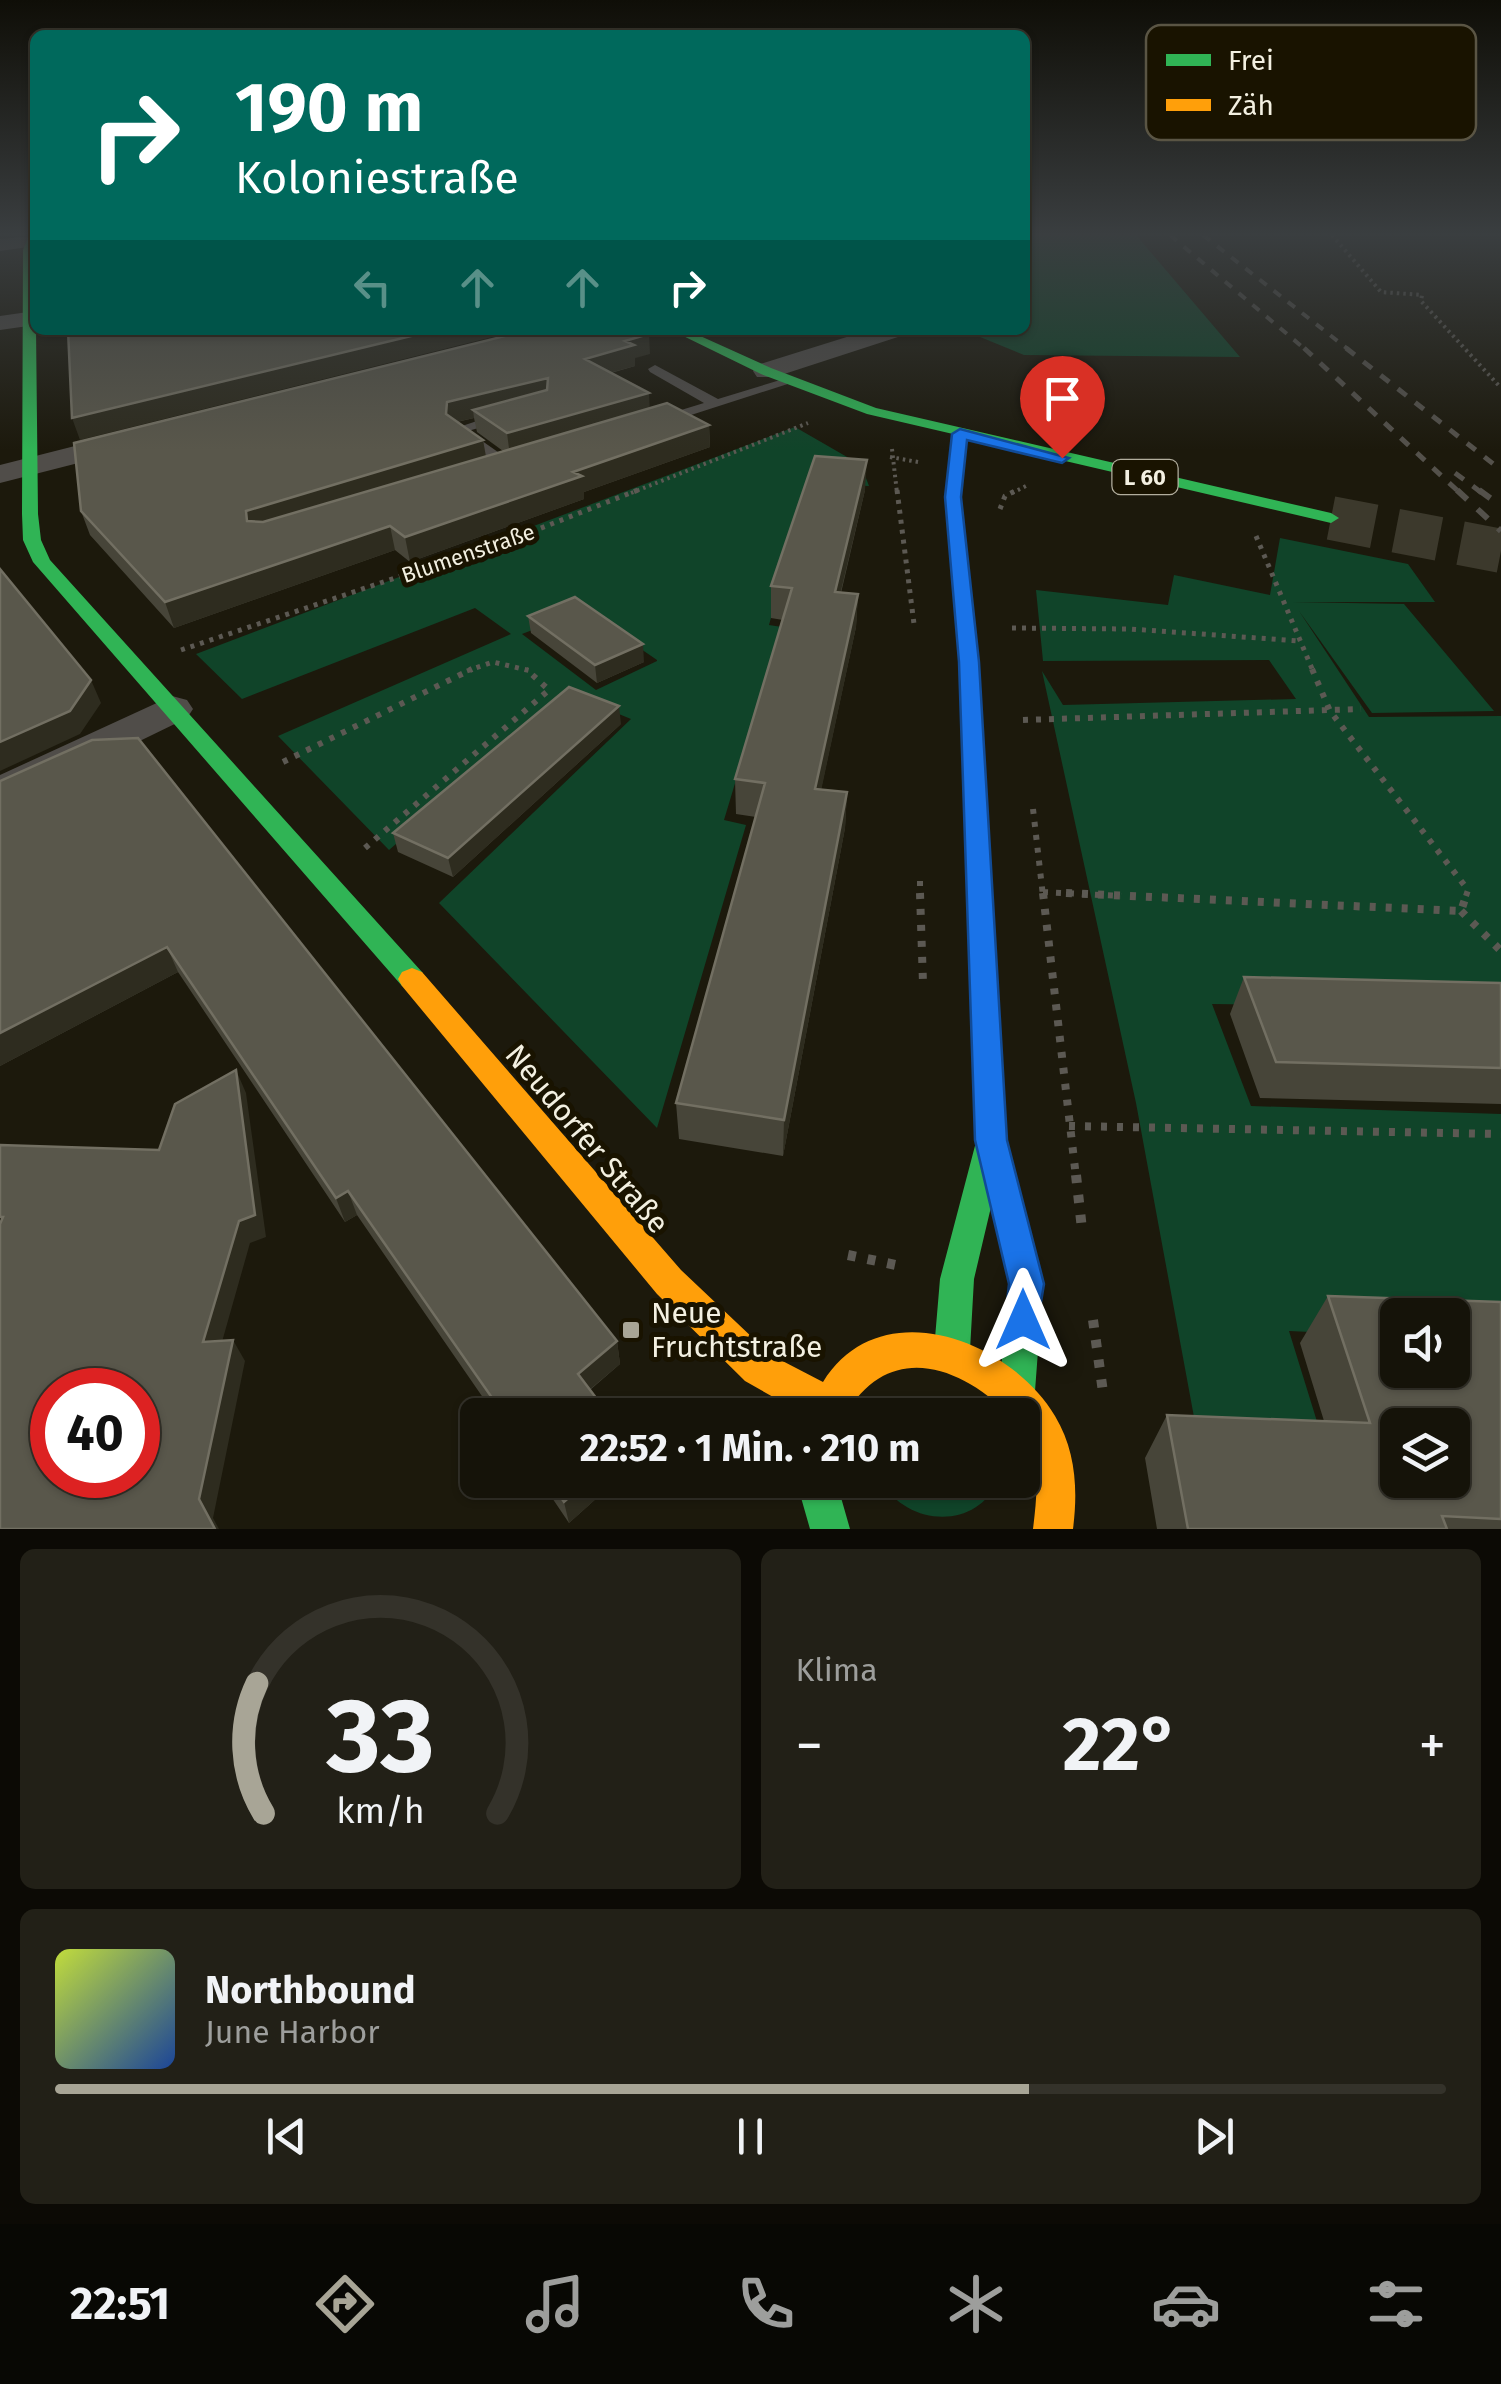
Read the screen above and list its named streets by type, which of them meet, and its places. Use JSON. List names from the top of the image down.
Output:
{
  "streets": {
    "street": ["L 60", "Neudorfer Straße"],
    "path": ["Blumenstraße"]
  },
  "crossings": [
    ["Blumenstraße", "Neudorfer Straße"]
  ],
  "places": {
    "transit": ["Neue Fruchtstraße"]
  },
  "legend": ["Frei", "Zäh"],
  "page": {
    "turn": ["190 m", "Koloniestraße"],
    "limit": "40",
    "trip": "22:52 · 1 Min. · 210 m",
    "tile": "Klima",
    "heat": ["−", "22°", "+"],
    "song": ["Northbound", "June Harbor"],
    "tabs": "22:51",
    "gauge": ["33", "km/h"]
  }
}
